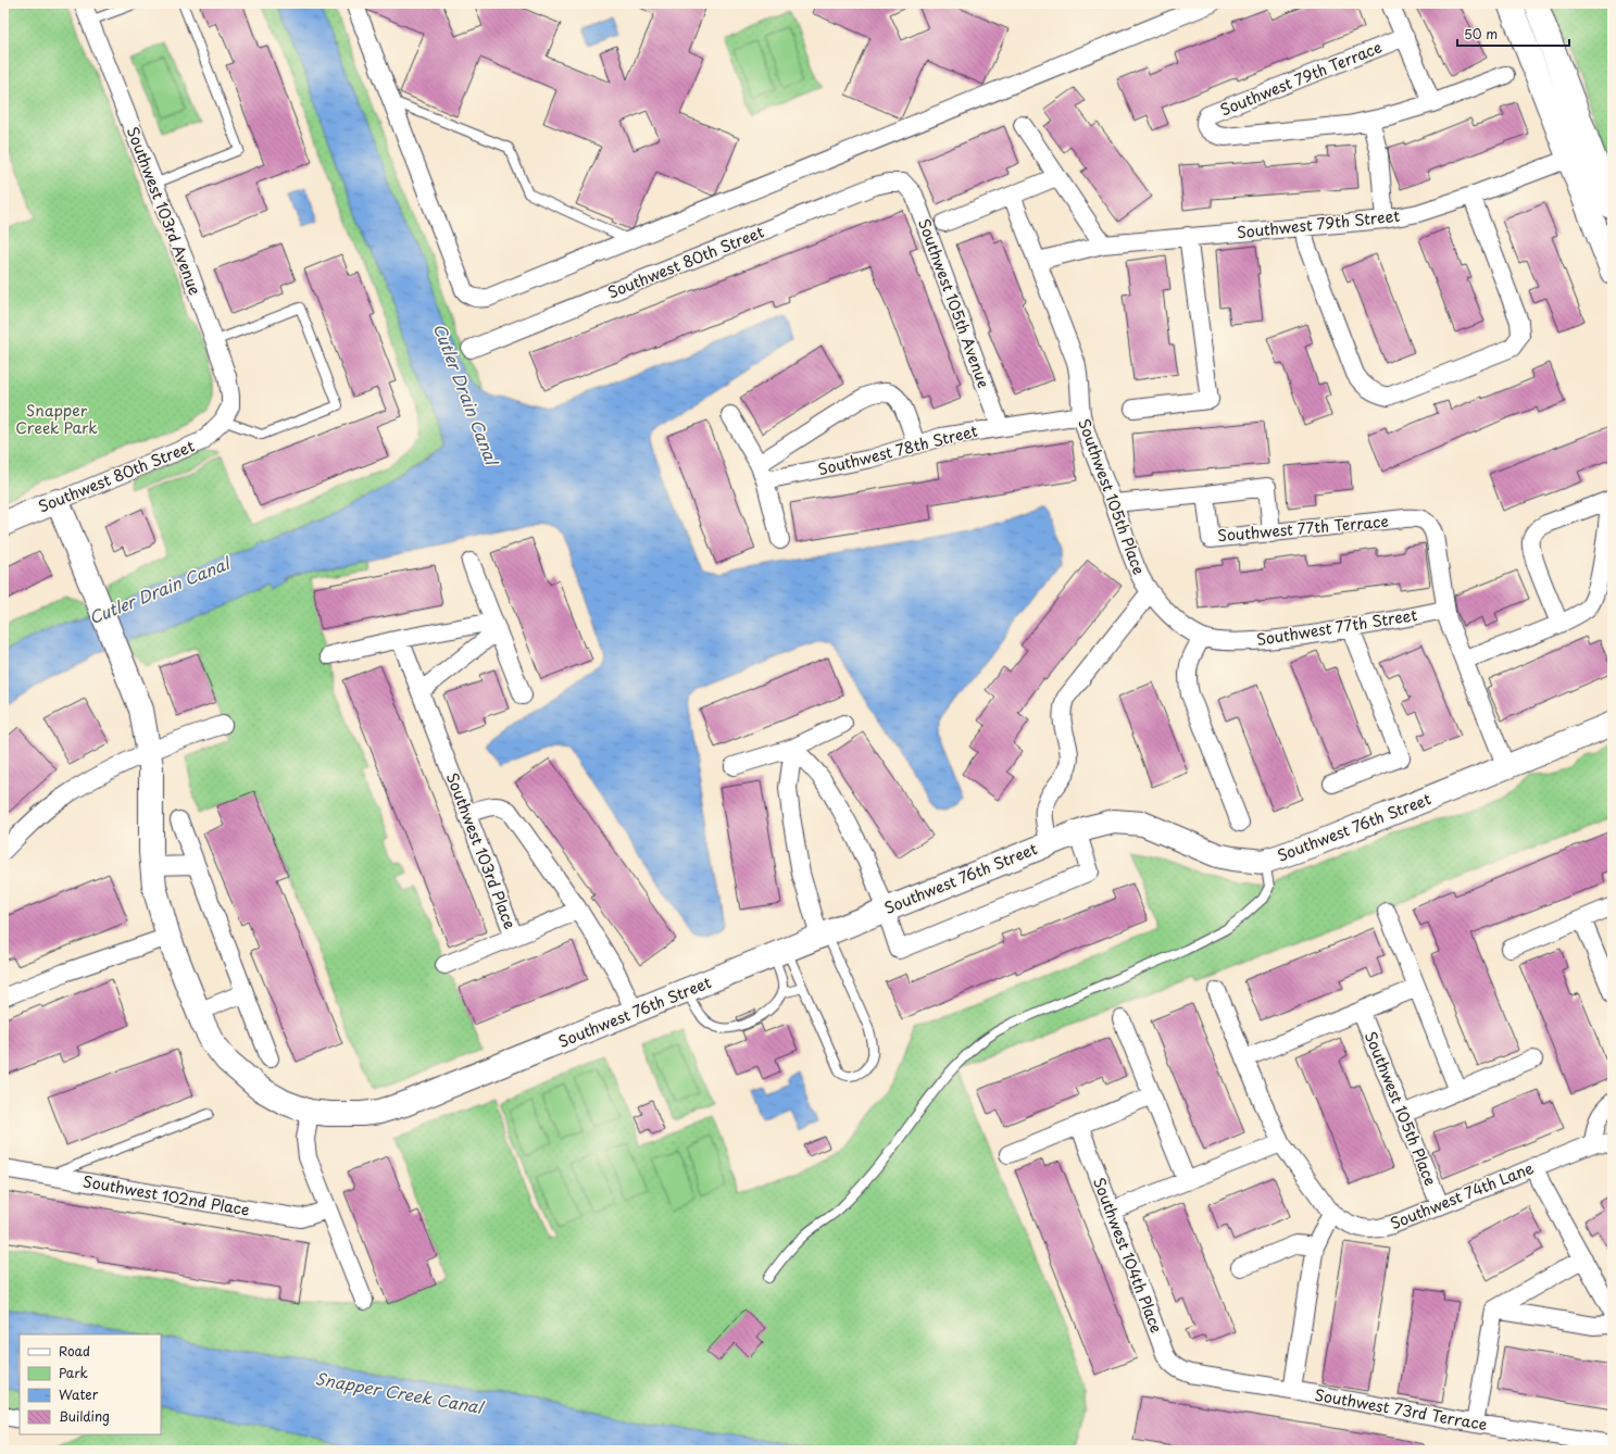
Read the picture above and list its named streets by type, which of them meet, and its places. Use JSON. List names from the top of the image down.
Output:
{
  "streets": {
    "street": [
      "Southwest 79th Terrace",
      "Southwest 103rd Avenue",
      "Southwest 79th Street",
      "Southwest 80th Street",
      "Southwest 105th Avenue",
      "Southwest 78th Street",
      "Southwest 105th Place",
      "Southwest 77th Terrace",
      "Southwest 77th Street",
      "Southwest 76th Street",
      "Southwest 103rd Place",
      "Southwest 102nd Place",
      "Southwest 74th Lane",
      "Southwest 104th Place",
      "Southwest 73rd Terrace"
    ]
  },
  "crossings": [
    ["Southwest 103rd Avenue", "Southwest 80th Street"],
    ["Southwest 79th Street", "Southwest 105th Place"],
    ["Southwest 80th Street", "Southwest 105th Avenue"],
    ["Southwest 105th Avenue", "Southwest 78th Street"],
    ["Southwest 78th Street", "Southwest 105th Place"],
    ["Southwest 105th Place", "Southwest 77th Street"],
    ["Southwest 105th Place", "Southwest 74th Lane"],
    ["Southwest 77th Terrace", "Southwest 77th Street"],
    ["Southwest 104th Place", "Southwest 73rd Terrace"]
  ],
  "water": ["Cutler Drain Canal", "Snapper Creek Canal"],
  "parks": ["Snapper Creek Park"],
  "legend": [
    "Road",
    "Park",
    "Water",
    "Building"
  ],
  "scale_bar": "50 m"
}
